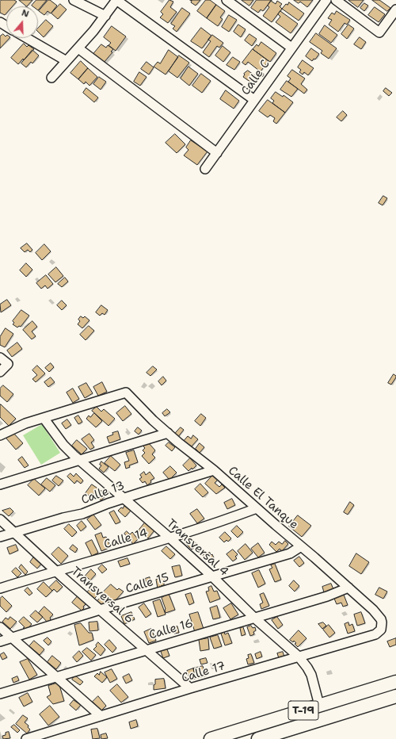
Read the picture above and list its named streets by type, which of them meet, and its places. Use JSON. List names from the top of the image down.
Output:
{
  "streets": {
    "highway": ["T-19"],
    "street": [
      "Calle C",
      "Calle 13",
      "Calle El Tanque",
      "Calle 14",
      "Transversal 4",
      "Calle 15",
      "Transversal 6",
      "Calle 16",
      "Calle 17"
    ]
  },
  "crossings": [
    ["Calle 13", "Calle El Tanque"],
    ["Calle 13", "Transversal 4"],
    ["Calle 13", "Transversal 6"],
    ["Calle El Tanque", "Calle 14"],
    ["Calle El Tanque", "Transversal 4"],
    ["Calle El Tanque", "Calle 15"],
    ["Calle El Tanque", "Calle 16"],
    ["Calle El Tanque", "Calle 17"],
    ["Calle 14", "Transversal 4"],
    ["Calle 14", "Transversal 6"],
    ["Transversal 4", "Calle 15"],
    ["Transversal 4", "Calle 16"],
    ["Transversal 4", "Calle 17"],
    ["Transversal 4", "T-19"],
    ["Calle 15", "Transversal 6"],
    ["Transversal 6", "Calle 16"],
    ["Transversal 6", "Calle 17"]
  ],
  "north": "top"
}
